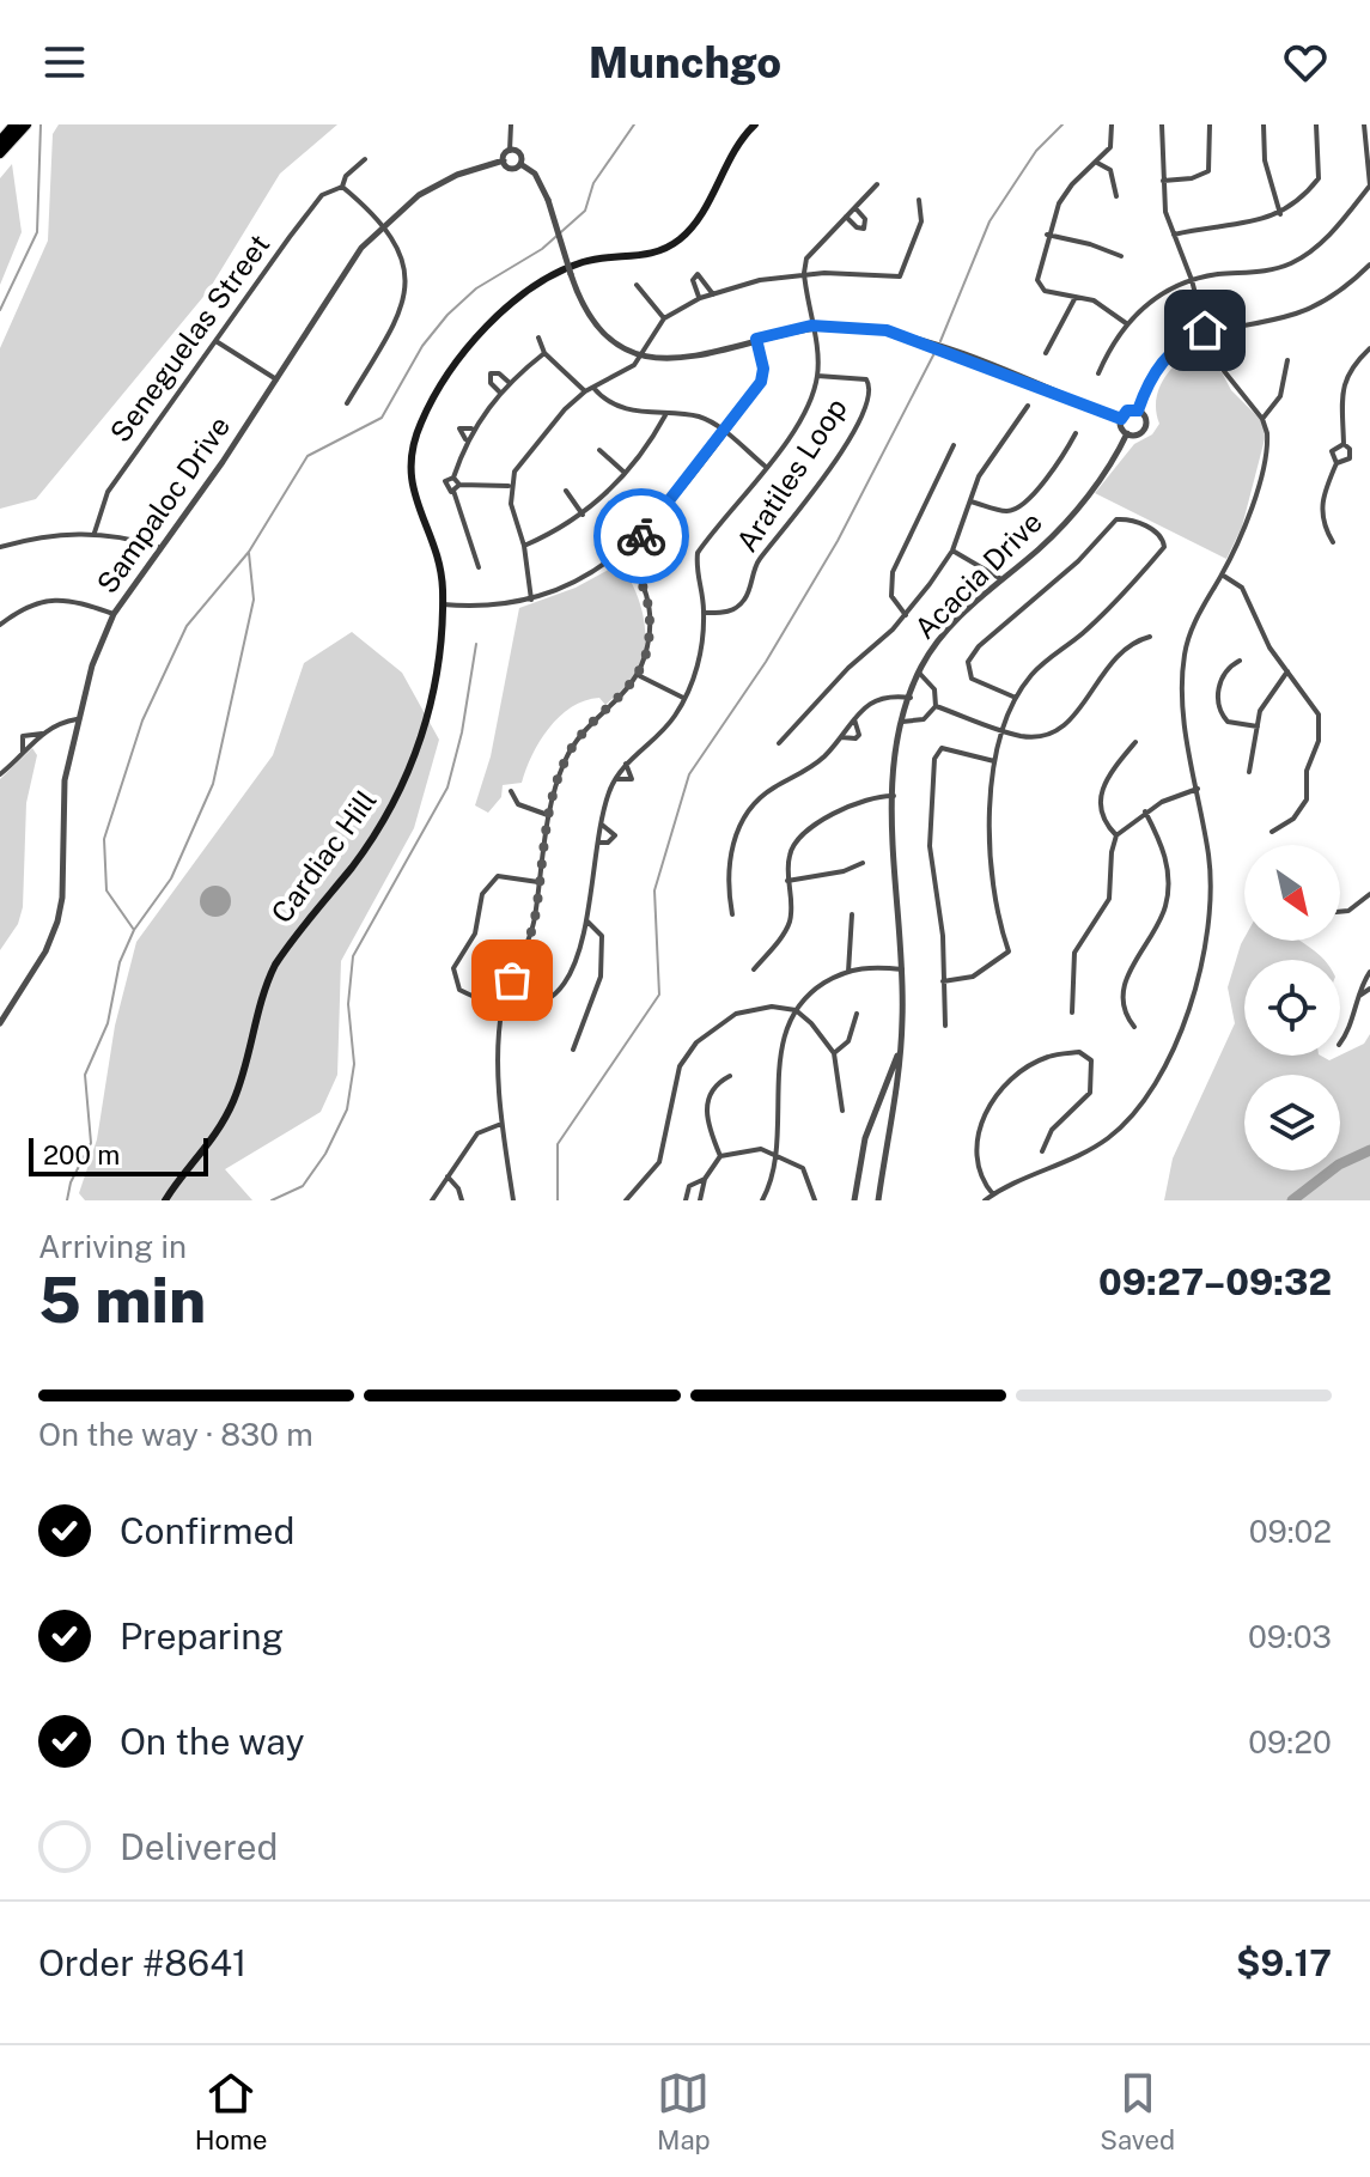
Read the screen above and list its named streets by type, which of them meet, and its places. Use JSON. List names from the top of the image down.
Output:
{
  "streets": {
    "main road": ["Cardiac Hill"],
    "street": [
      "Seneguelas Street",
      "Aratiles Loop",
      "Sampaloc Drive",
      "Acacia Drive"
    ]
  },
  "scale_bar": "200 m",
  "north": "bottom right",
  "page": {
    "header": "Munchgo",
    "scale": "200 m",
    "heading": ["5 min", "Arriving in", "09:27–09:32"],
    "panel": ["Order #8641", "$9.17"],
    "bar": "On the way · 830 m",
    "list": [
      ["Confirmed", "09:02"],
      ["Preparing", "09:03"],
      ["On the way", "09:20"],
      "Delivered"
    ],
    "tabs": ["Home", "Map", "Saved"]
  }
}
